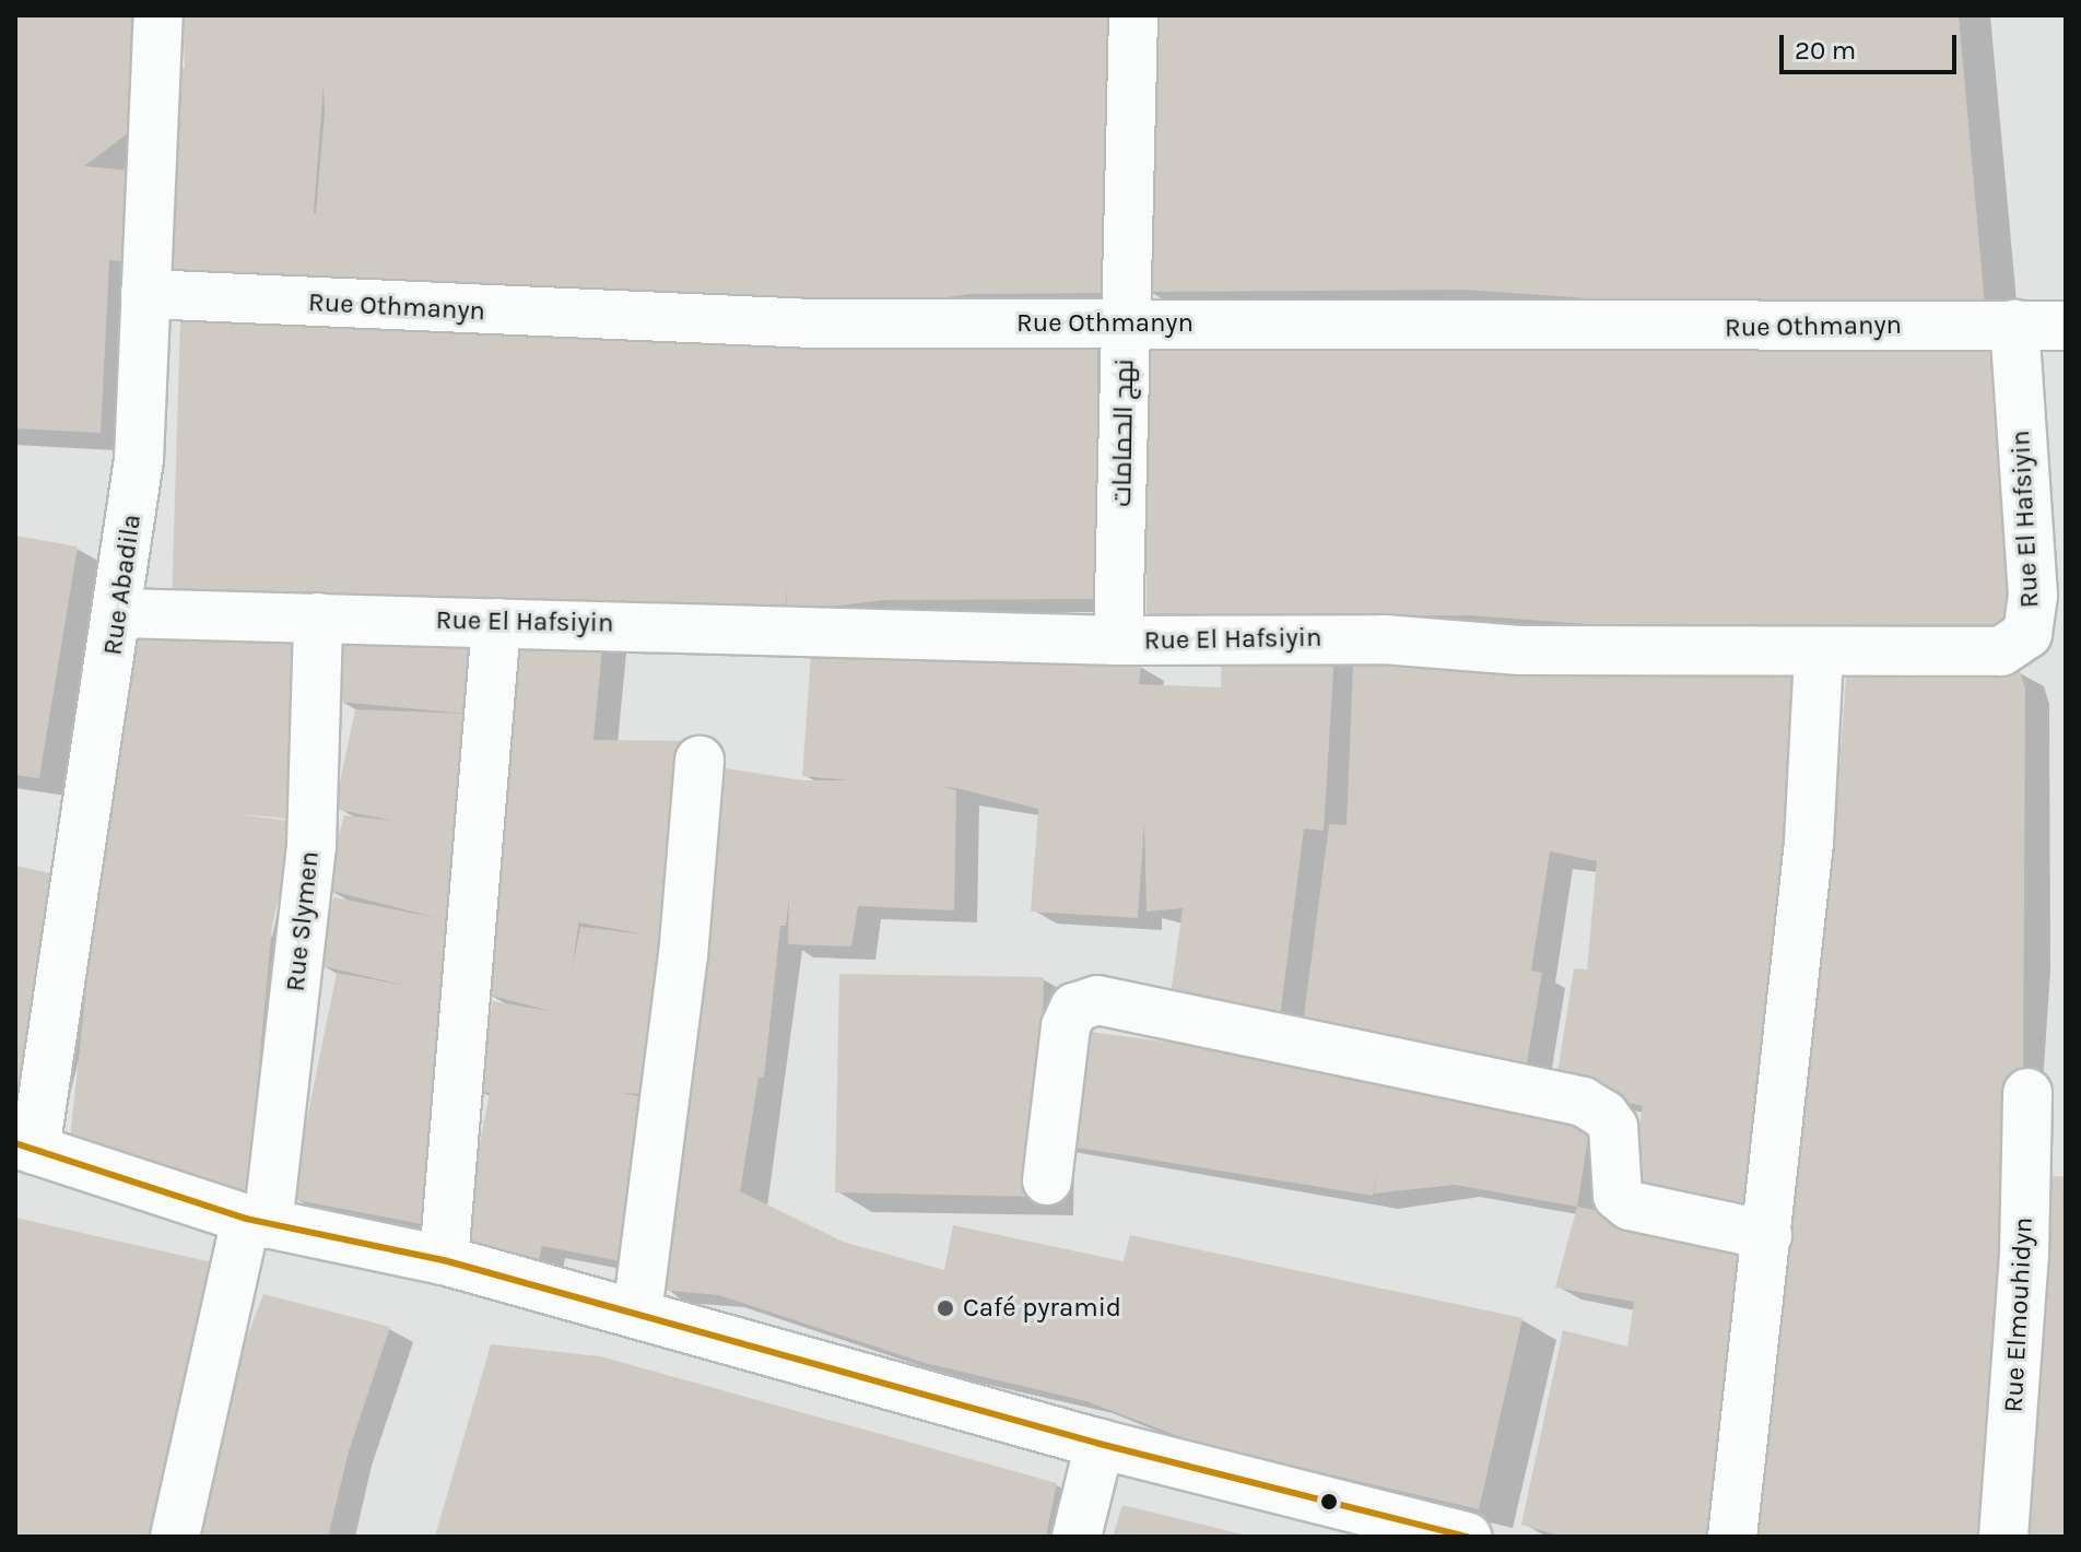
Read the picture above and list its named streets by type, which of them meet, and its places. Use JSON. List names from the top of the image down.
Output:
{
  "streets": {
    "street": [
      "Rue Othmanyn",
      "نهج الحمامات",
      "Rue El Hafsiyin",
      "Rue Abadila",
      "Rue Slymen",
      "Rue Elmouhidyn"
    ]
  },
  "crossings": [
    ["Rue Othmanyn", "نهج الحمامات"],
    ["Rue Othmanyn", "Rue El Hafsiyin"],
    ["Rue Othmanyn", "Rue Abadila"],
    ["نهج الحمامات", "Rue El Hafsiyin"],
    ["Rue El Hafsiyin", "Rue Abadila"],
    ["Rue El Hafsiyin", "Rue Slymen"]
  ],
  "places": ["Café pyramid"],
  "scale_bar": "20 m"
}
